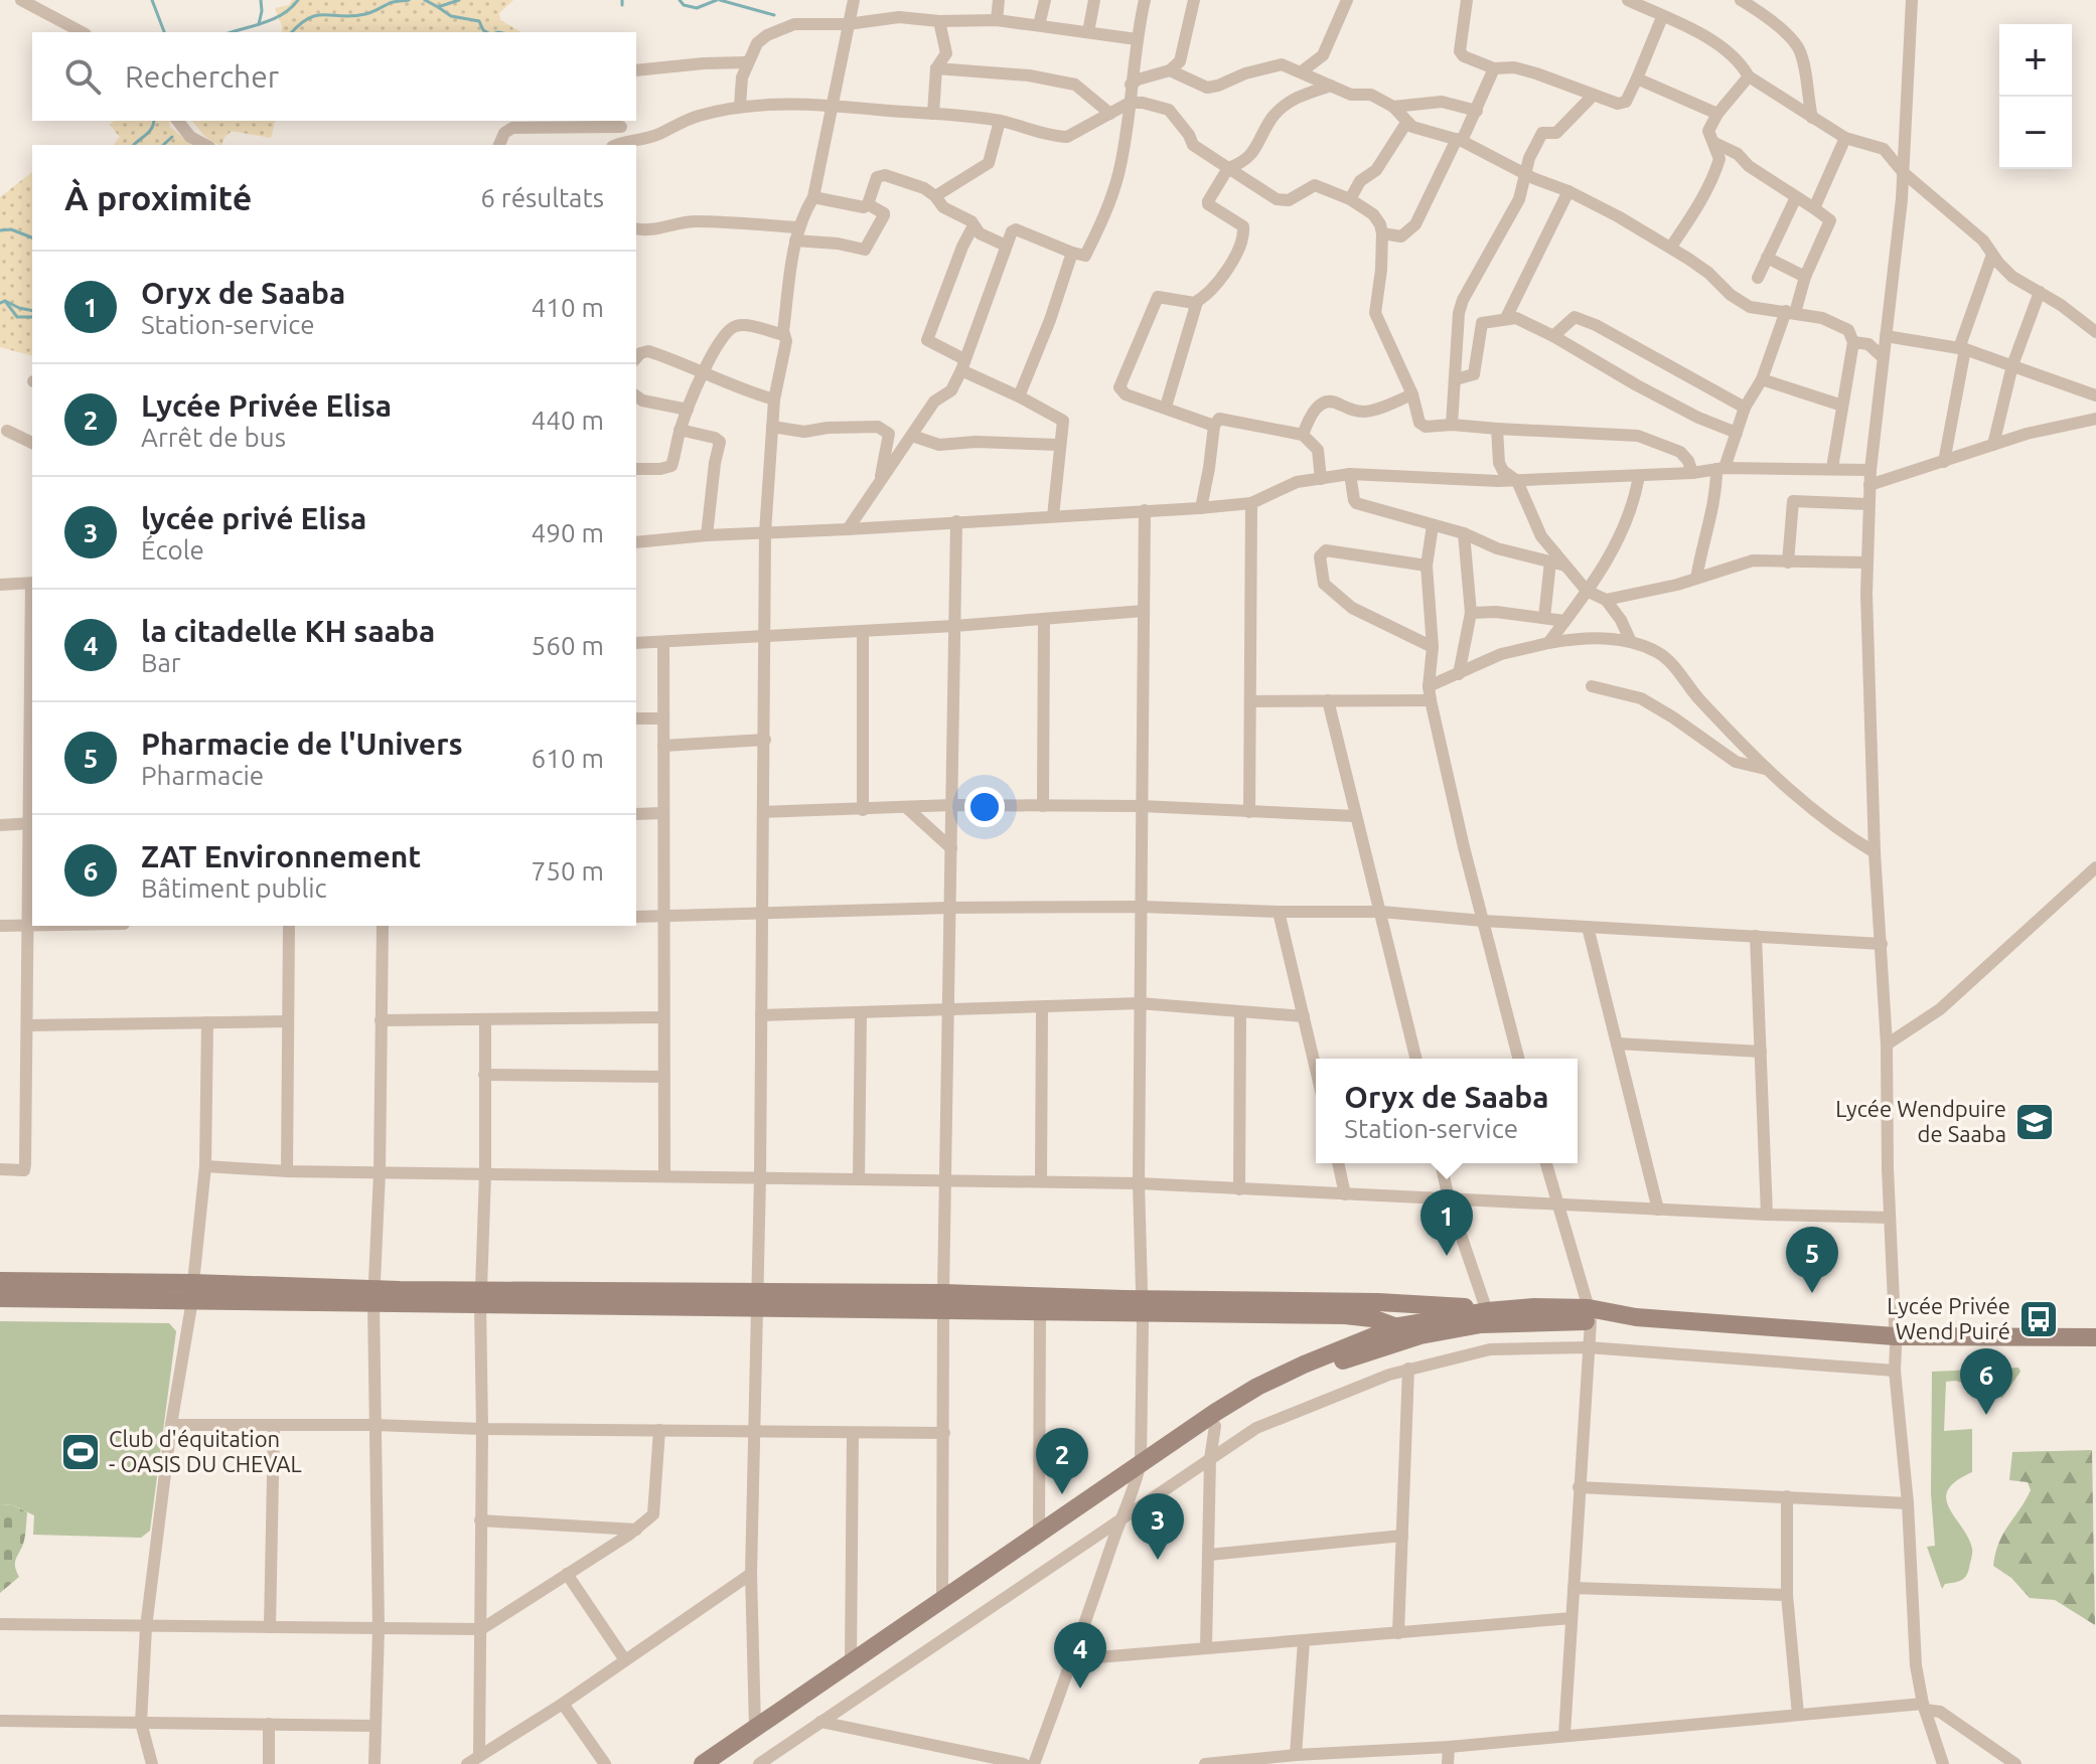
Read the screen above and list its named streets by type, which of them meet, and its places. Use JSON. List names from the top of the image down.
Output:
{
  "places": {
    "school or university": ["Lycée Wendpuire de Saaba"],
    "bus stop": ["Lycée Privée Wend Puiré"],
    "sports": ["Club d'équitation - OASIS DU CHEVAL"]
  },
  "page": {
    "map_buttons": ["+", "−"],
    "search": "Rechercher",
    "heading": ["À proximité", "6 résultats"],
    "list": [
      {
        "mark": "1",
        "name": "Oryx de Saaba",
        "note": "Station-service",
        "value": "410 m"
      },
      {
        "mark": "2",
        "name": "Lycée Privée Elisa",
        "note": "Arrêt de bus",
        "value": "440 m"
      },
      {
        "mark": "3",
        "name": "lycée privé Elisa",
        "note": "École",
        "value": "490 m"
      },
      {
        "mark": "4",
        "name": "la citadelle KH saaba",
        "note": "Bar",
        "value": "560 m"
      },
      {
        "mark": "5",
        "name": "Pharmacie de l'Univers",
        "note": "Pharmacie",
        "value": "610 m"
      },
      {
        "mark": "6",
        "name": "ZAT Environnement",
        "note": "Bâtiment public",
        "value": "750 m"
      }
    ],
    "popup": ["Oryx de Saaba", "Station-service"],
    "pins": [
      "1",
      "5",
      "6",
      "2",
      "3",
      "4"
    ]
  }
}
